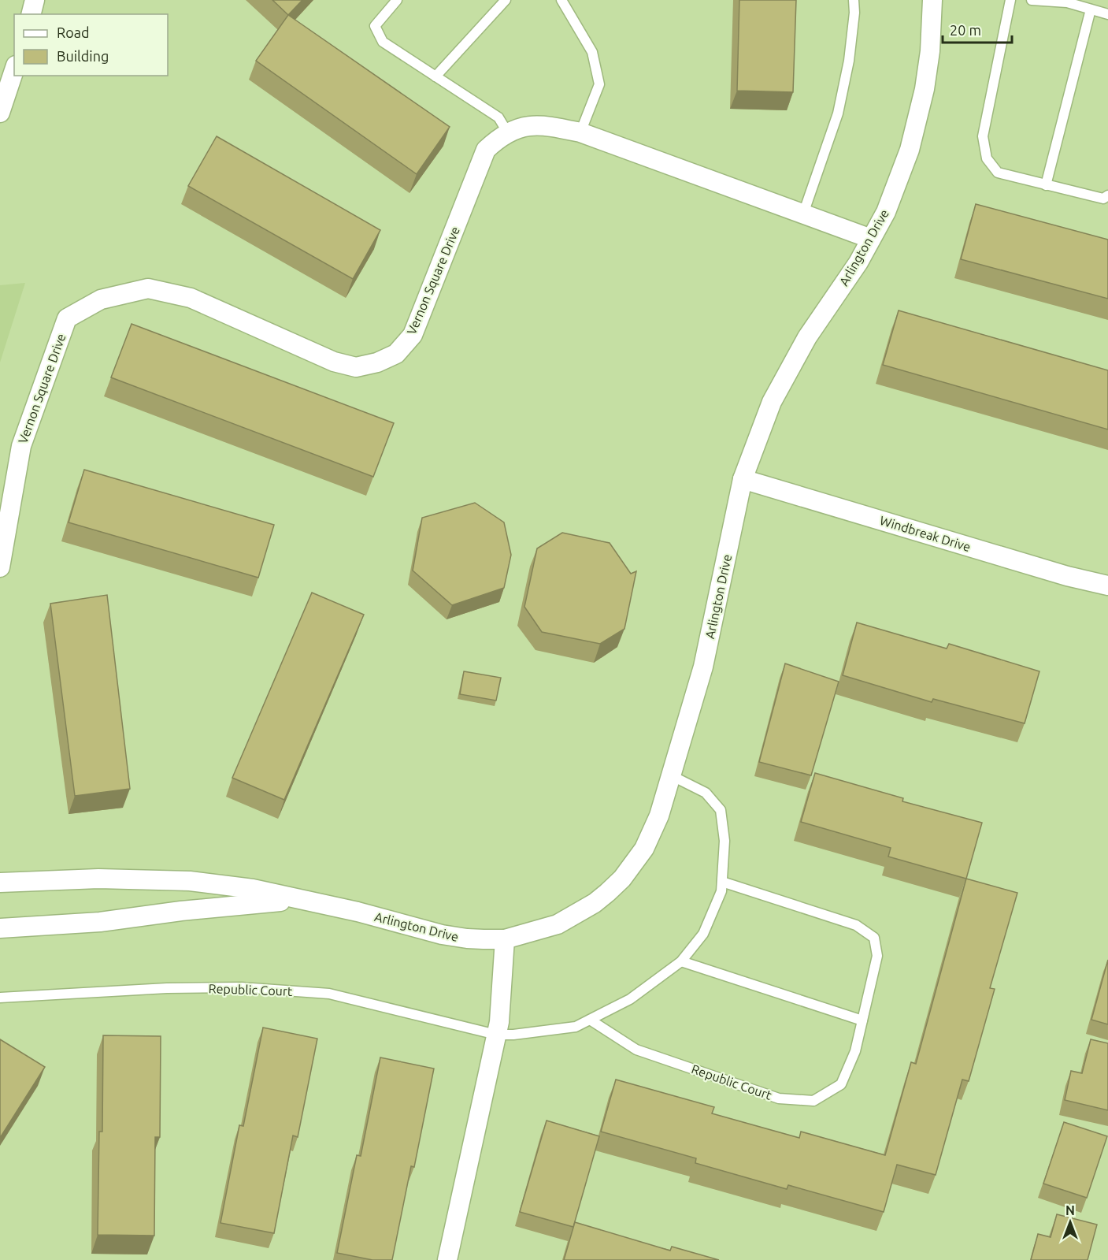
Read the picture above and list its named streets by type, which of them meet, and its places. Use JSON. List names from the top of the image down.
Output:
{
  "streets": {
    "street": ["Arlington Drive", "Vernon Square Drive", "Windbreak Drive"],
    "lane": ["Republic Court"]
  },
  "crossings": [
    ["Arlington Drive", "Vernon Square Drive"],
    ["Arlington Drive", "Windbreak Drive"],
    ["Arlington Drive", "Republic Court"]
  ],
  "legend": ["Road", "Building"],
  "scale_bar": "20 m",
  "north": "top"
}
